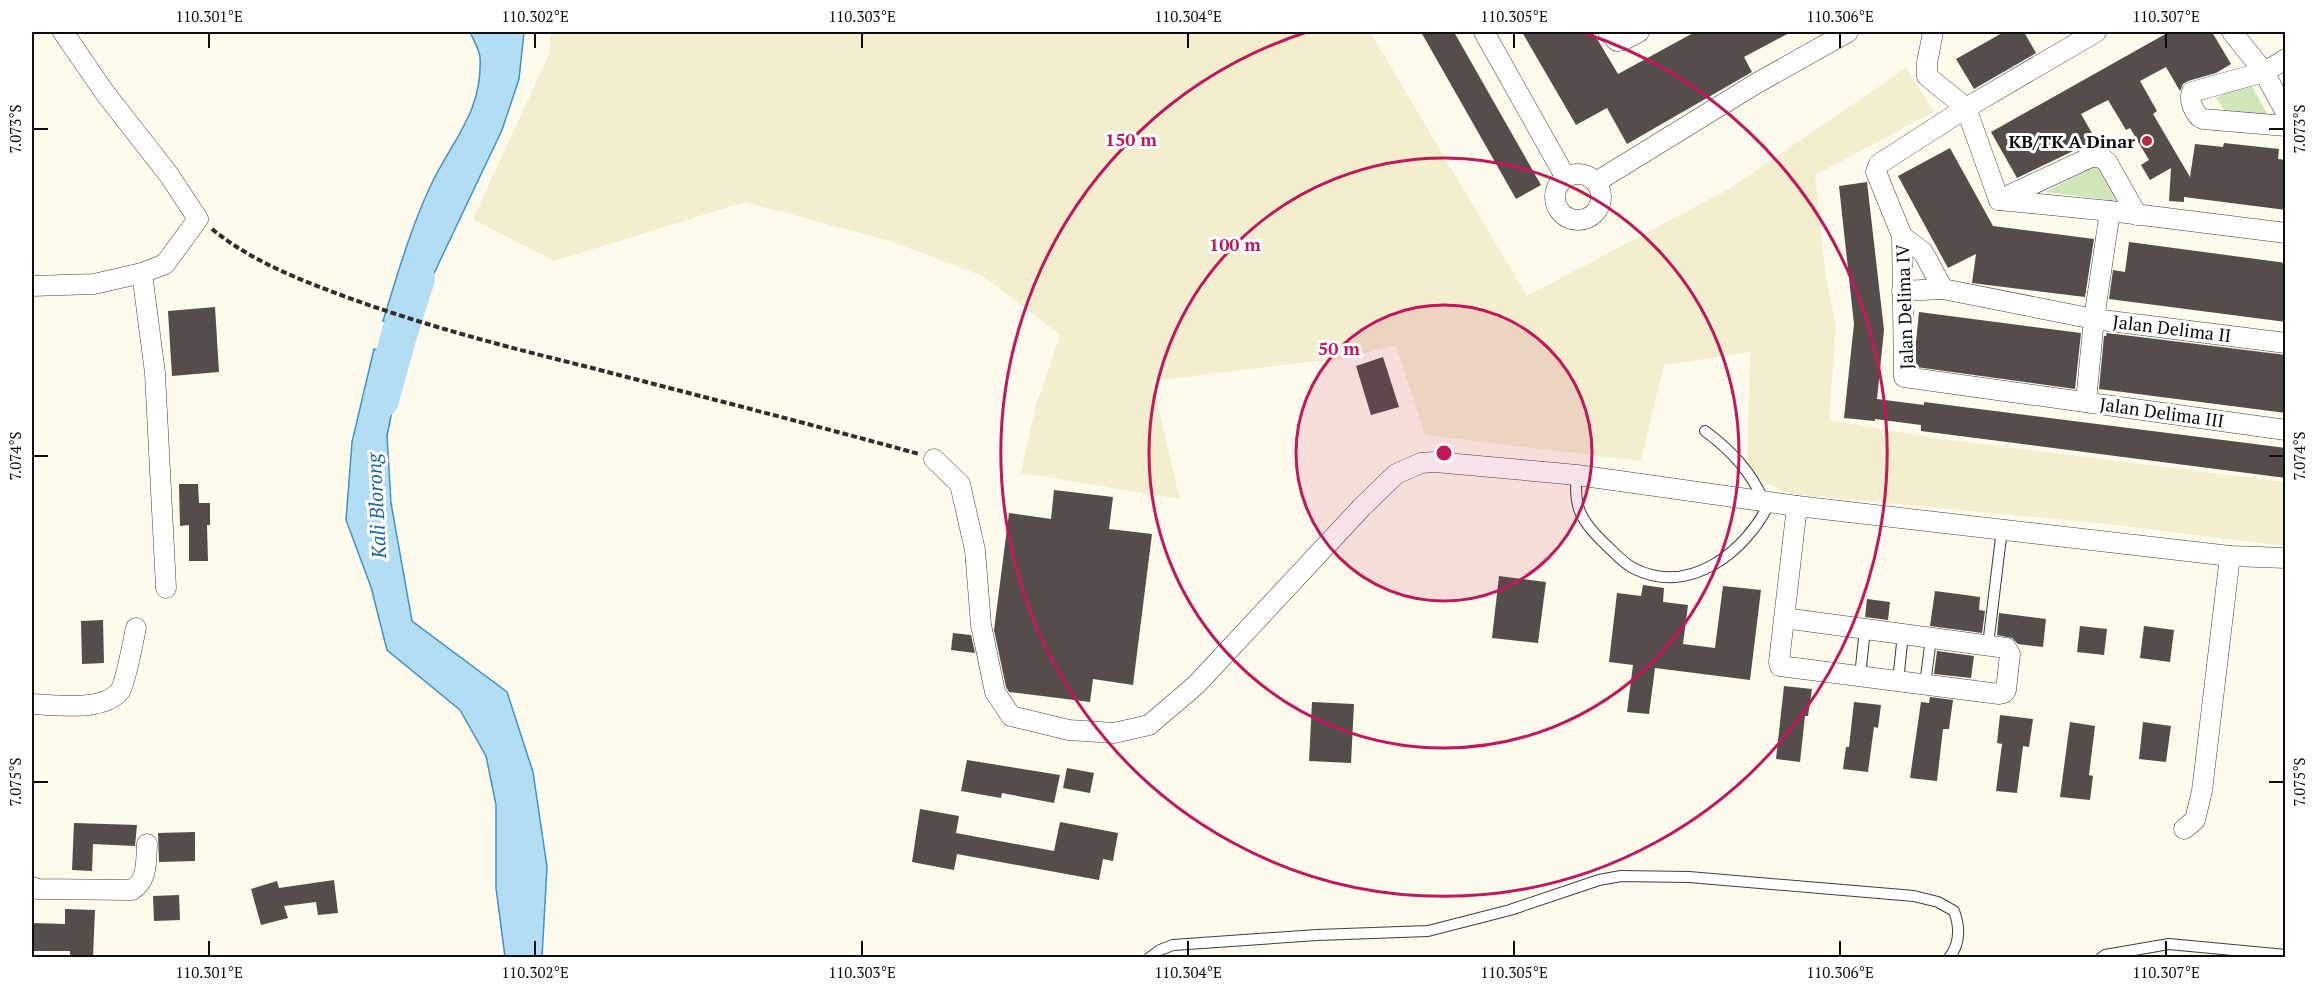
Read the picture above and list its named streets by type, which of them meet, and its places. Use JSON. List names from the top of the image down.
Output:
{
  "streets": {
    "street": ["Jalan Delima IV", "Jalan Delima II", "Jalan Delima III"]
  },
  "crossings": [
    ["Jalan Delima IV", "Jalan Delima III"],
    ["Jalan Delima II", "Jalan Delima III"]
  ],
  "water": ["Kali Blorong"],
  "places": ["KB/TK A Dinar"],
  "coordinates": [
    "110.301°E",
    "110.302°E",
    "110.303°E",
    "110.304°E",
    "110.305°E",
    "110.306°E",
    "110.307°E",
    "7.073°S",
    "7.074°S",
    "7.075°S"
  ],
  "rings": ["150 m", "100 m", "50 m"]
}
